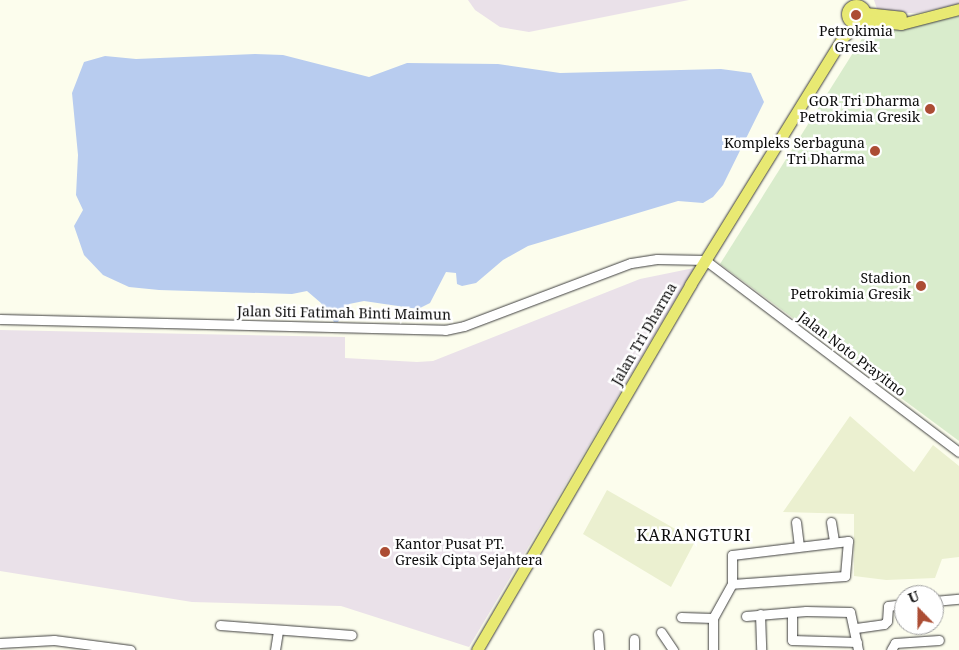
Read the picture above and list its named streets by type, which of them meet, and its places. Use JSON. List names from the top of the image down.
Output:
{
  "streets": {
    "main road": ["Jalan Tri Dharma"],
    "street": ["Jalan Siti Fatimah Binti Maimun", "Jalan Noto Prayitno"]
  },
  "crossings": [
    ["Jalan Siti Fatimah Binti Maimun", "Jalan Tri Dharma"],
    ["Jalan Siti Fatimah Binti Maimun", "Jalan Noto Prayitno"],
    ["Jalan Tri Dharma", "Jalan Noto Prayitno"]
  ],
  "districts": ["KARANGTURI"],
  "places": [
    "Petrokimia Gresik",
    "GOR Tri Dharma Petrokimia Gresik",
    "Kompleks Serbaguna Tri Dharma",
    "Stadion Petrokimia Gresik",
    "Kantor Pusat PT. Gresik Cipta Sejahtera"
  ],
  "north": "top"
}
